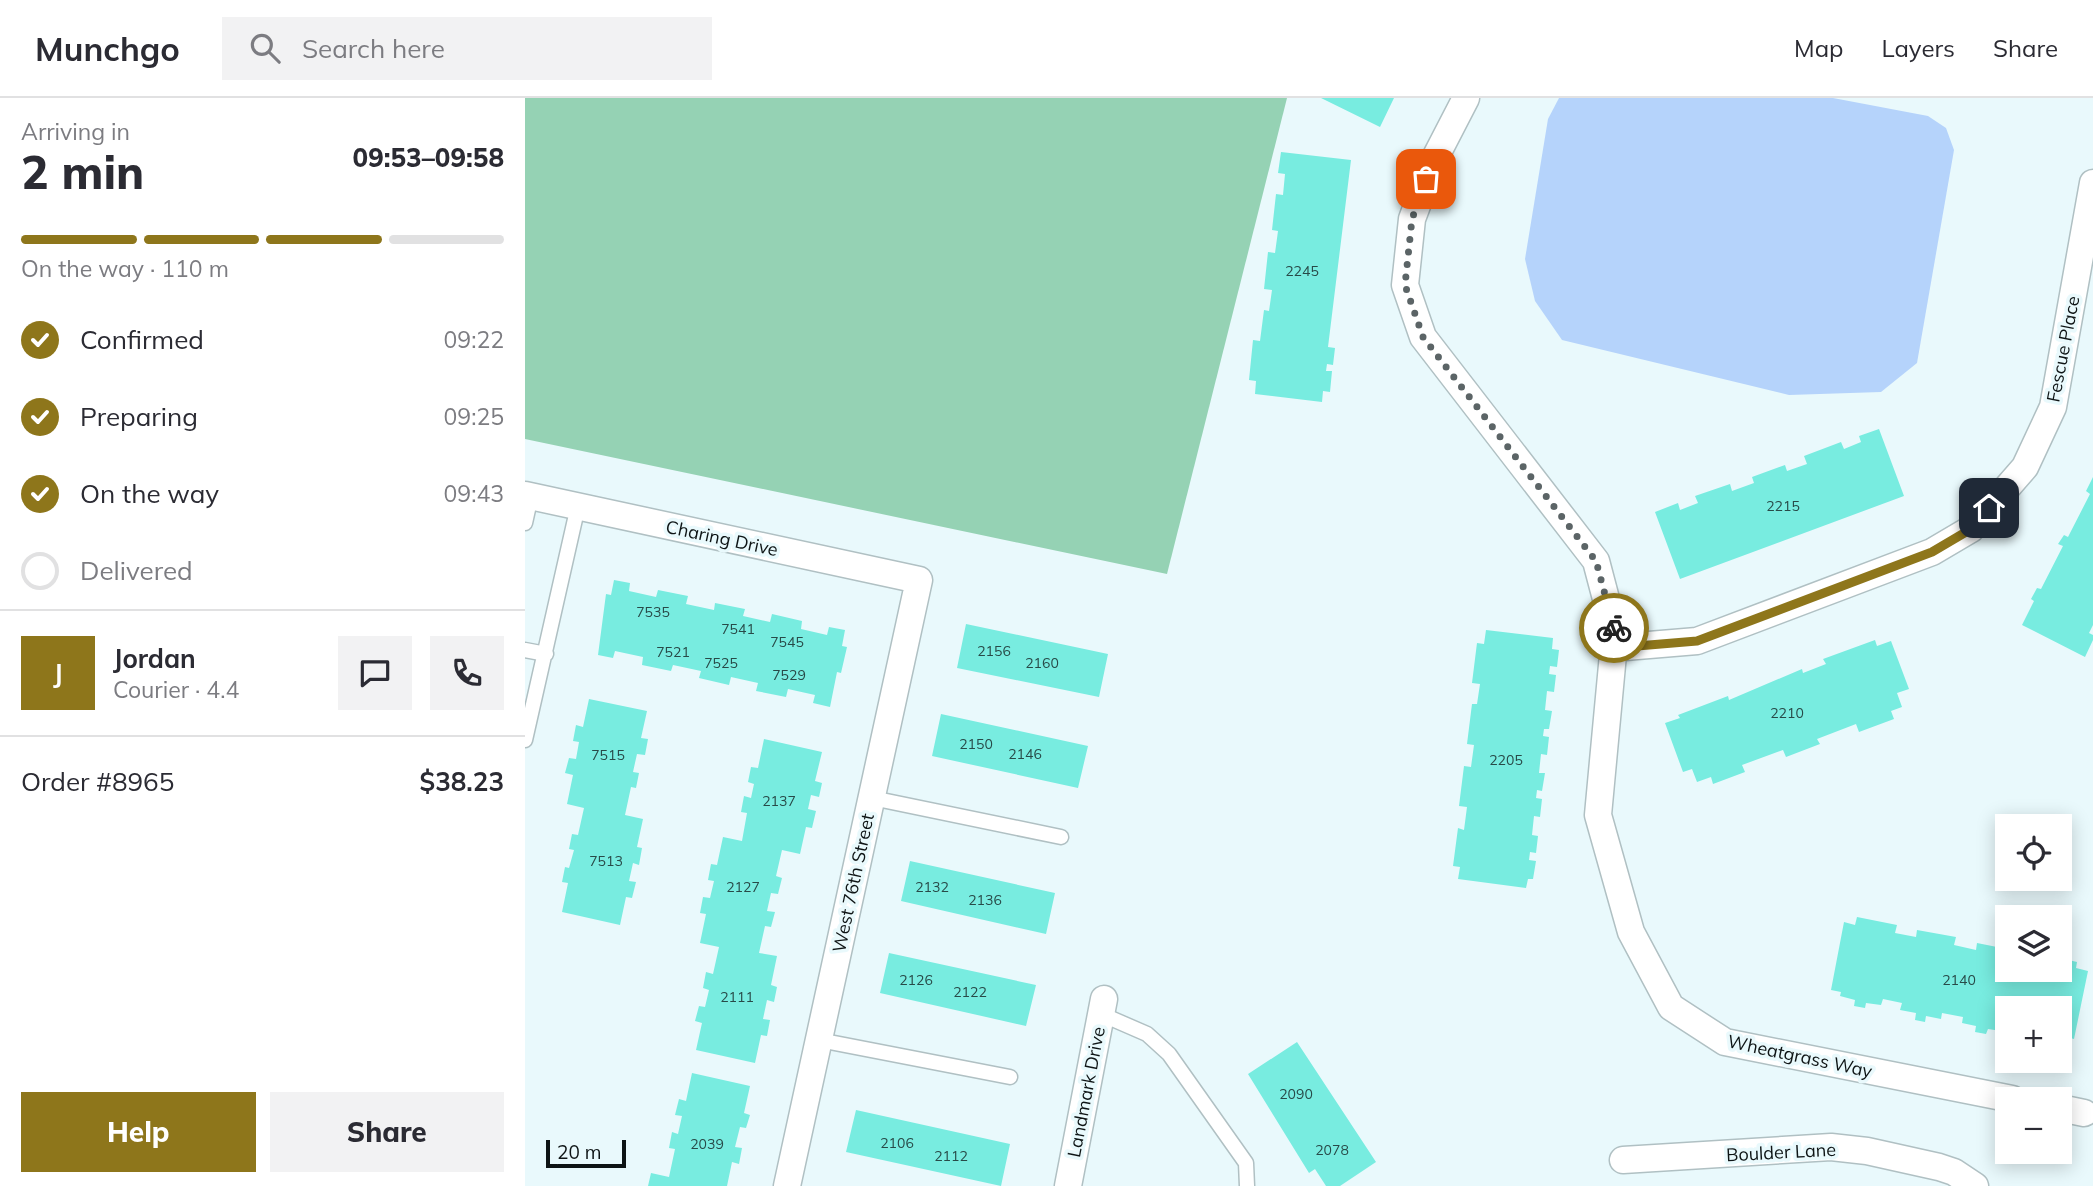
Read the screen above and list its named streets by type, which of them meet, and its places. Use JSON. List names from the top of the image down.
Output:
{
  "streets": {
    "street": [
      "Fescue Place",
      "Charing Drive",
      "West 76th Street",
      "Wheatgrass Way",
      "Landmark Drive",
      "Boulder Lane"
    ]
  },
  "crossings": [
    ["Fescue Place", "Wheatgrass Way"],
    ["Charing Drive", "West 76th Street"]
  ],
  "house_numbers": [
    "2245",
    "2215",
    "7535",
    "7541",
    "7545",
    "2156",
    "7521",
    "7525",
    "2160",
    "7529",
    "2210",
    "2150",
    "2146",
    "7515",
    "2205",
    "2137",
    "7513",
    "2127",
    "2132",
    "2136",
    "2126",
    "2140",
    "2122",
    "2111",
    "2090",
    "2106",
    "2039",
    "2078",
    "2112"
  ],
  "scale_bar": "20 m",
  "page": {
    "header": "Munchgo",
    "search": "Search here",
    "nav": ["Map", "Layers", "Share"],
    "heading": ["2 min", "Arriving in", "09:53–09:58"],
    "panel": [
      "Jordan",
      "Courier · 4.4",
      "Order #8965",
      "$38.23"
    ],
    "bar": "On the way · 110 m",
    "list": [
      ["Confirmed", "09:22"],
      ["Preparing", "09:25"],
      ["On the way", "09:43"],
      "Delivered"
    ],
    "round": "J",
    "map_buttons": ["+", "−"],
    "buttons": ["Help", "Share"],
    "scale": "20 m"
  }
}
